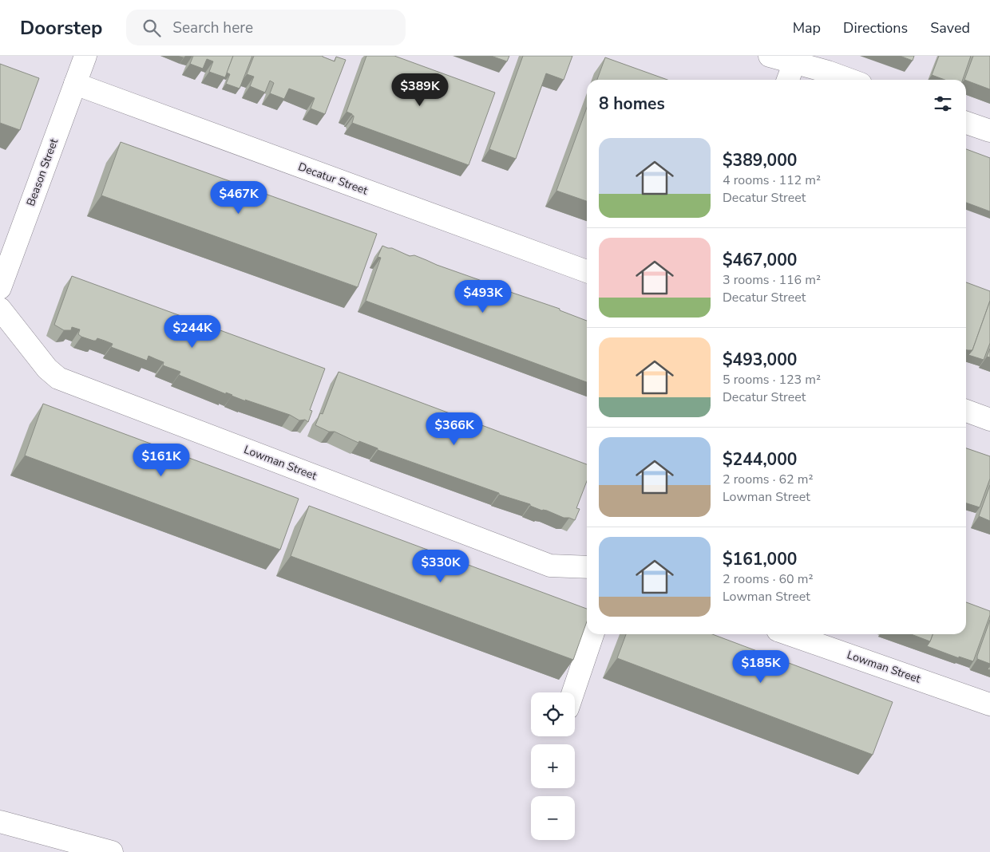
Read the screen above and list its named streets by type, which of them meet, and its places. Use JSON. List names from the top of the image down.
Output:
{
  "streets": {
    "street": ["Beason Street", "Decatur Street", "Lowman Street"]
  },
  "crossings": [
    ["Beason Street", "Decatur Street"]
  ],
  "page": {
    "header": "Doorstep",
    "search": "Search here",
    "nav": ["Map", "Directions", "Saved"],
    "price": [
      "$389K",
      "$467K",
      "$493K",
      "$244K",
      "$366K",
      "$161K",
      "$330K",
      "$185K"
    ],
    "heading": "8 homes",
    "list": [
      {
        "name": "$389,000",
        "note": "4 rooms · 112 m² · Decatur Street"
      },
      {
        "name": "$467,000",
        "note": "3 rooms · 116 m² · Decatur Street"
      },
      {
        "name": "$493,000",
        "note": "5 rooms · 123 m² · Decatur Street"
      },
      {
        "name": "$244,000",
        "note": "2 rooms · 62 m² · Lowman Street"
      },
      {
        "name": "$161,000",
        "note": "2 rooms · 60 m² · Lowman Street"
      }
    ],
    "map_buttons": ["+", "−"]
  }
}
